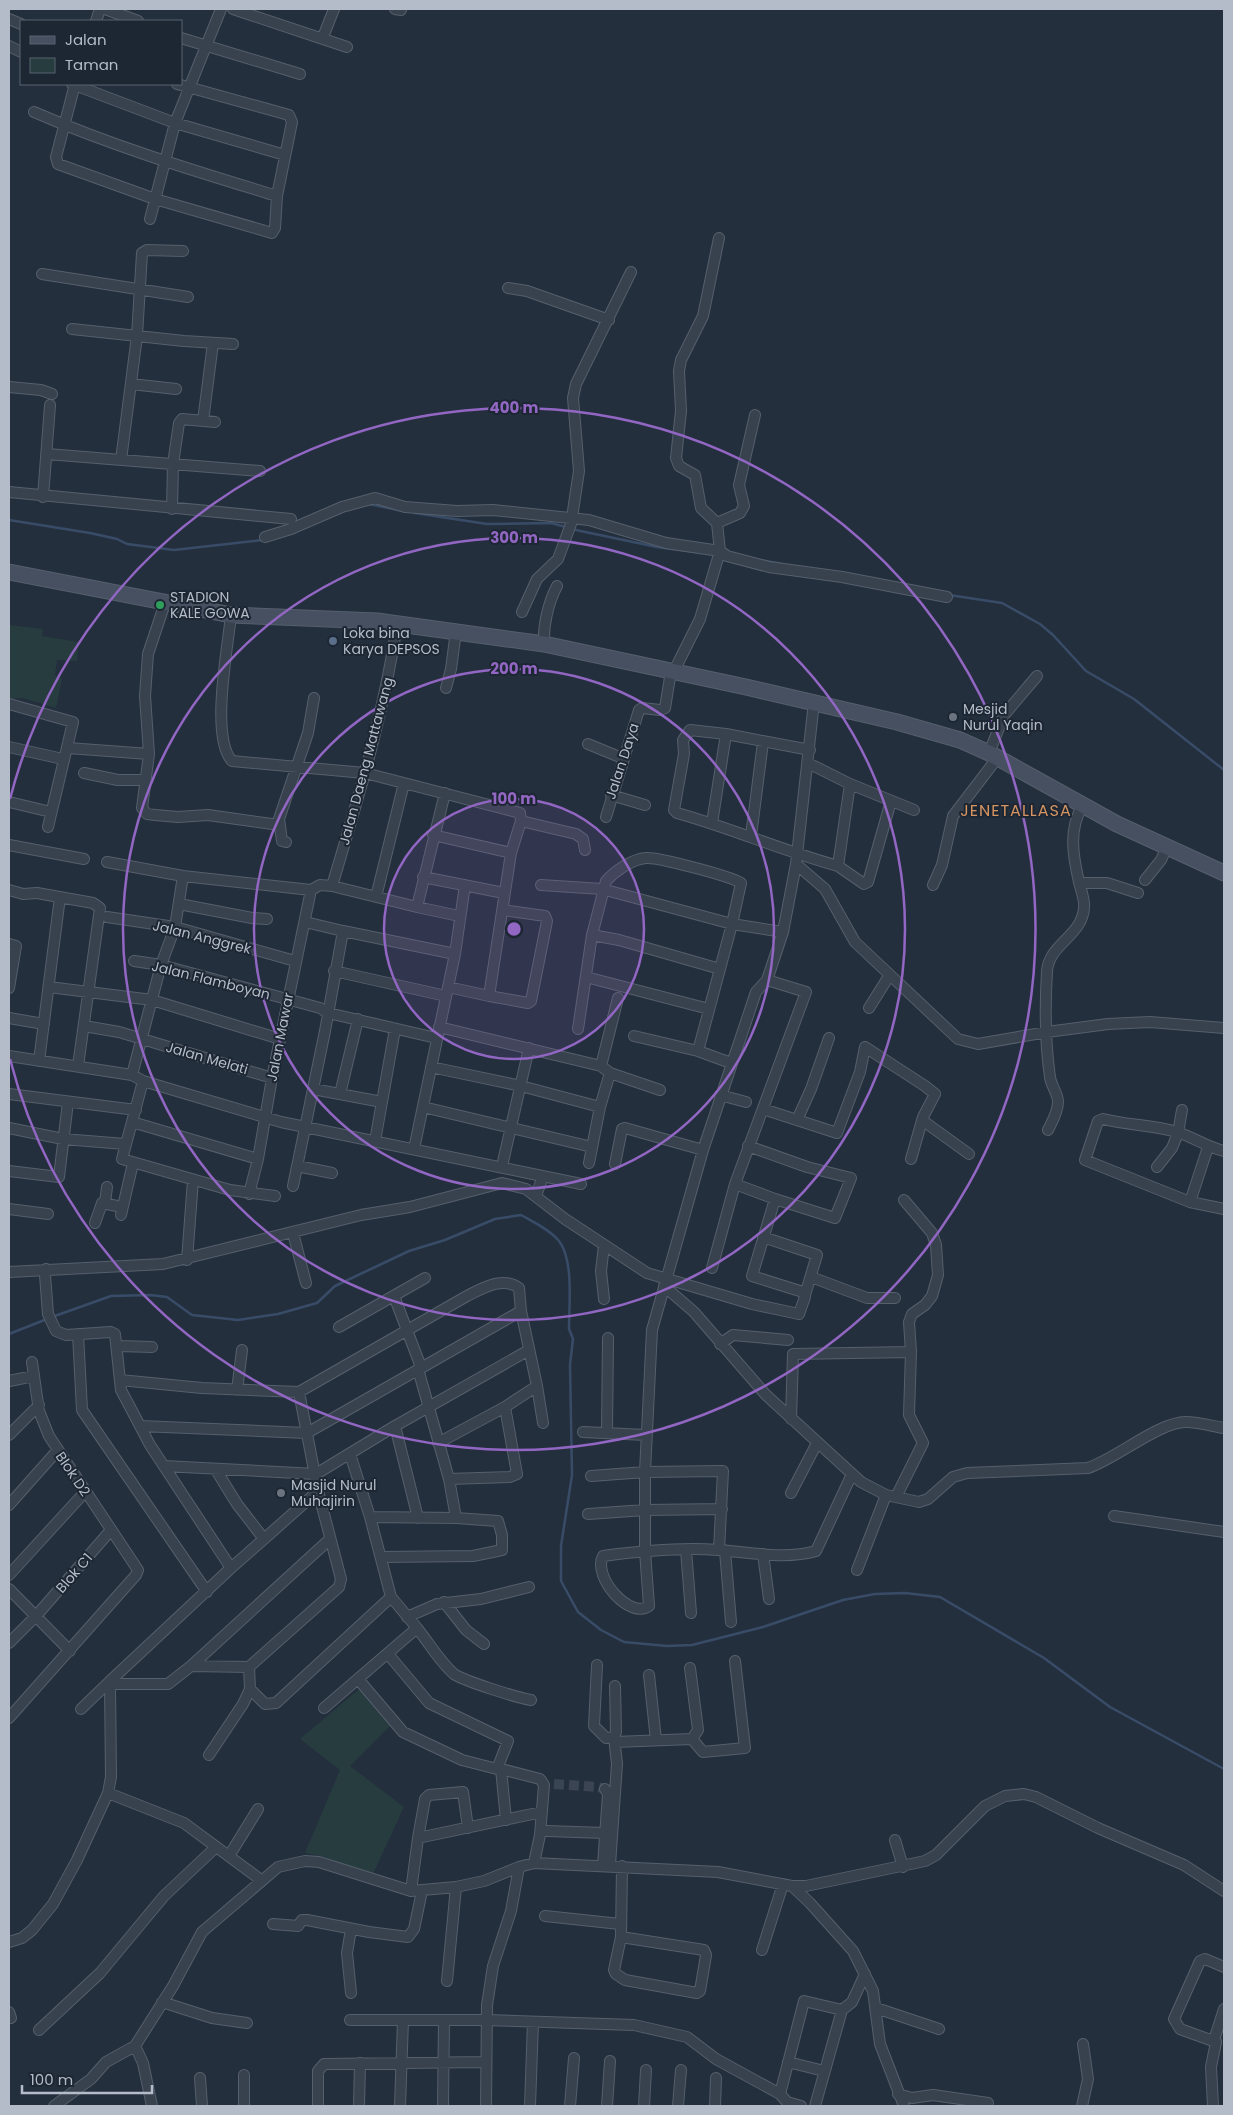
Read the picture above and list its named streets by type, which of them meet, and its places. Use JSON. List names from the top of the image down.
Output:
{
  "streets": {
    "street": [
      "Jalan Daeng Mattawang",
      "Jalan Daya",
      "Jalan Anggrek",
      "Jalan Flamboyan",
      "Jalan Mawar",
      "Jalan Melati",
      "Blok D2",
      "Blok C1"
    ]
  },
  "crossings": [
    ["Jalan Anggrek", "Jalan Mawar"],
    ["Jalan Flamboyan", "Jalan Mawar"],
    ["Jalan Mawar", "Jalan Melati"],
    ["Blok D2", "Blok C1"]
  ],
  "districts": ["JENETALLASA"],
  "places": [
    "STADION KALE GOWA",
    "Loka bina Karya DEPSOS",
    "Mesjid Nurul Yaqin",
    "Masjid Nurul Muhajirin"
  ],
  "legend": ["Jalan", "Taman"],
  "scale_bar": "100 m",
  "rings": [
    "400 m",
    "300 m",
    "200 m",
    "100 m"
  ]
}
